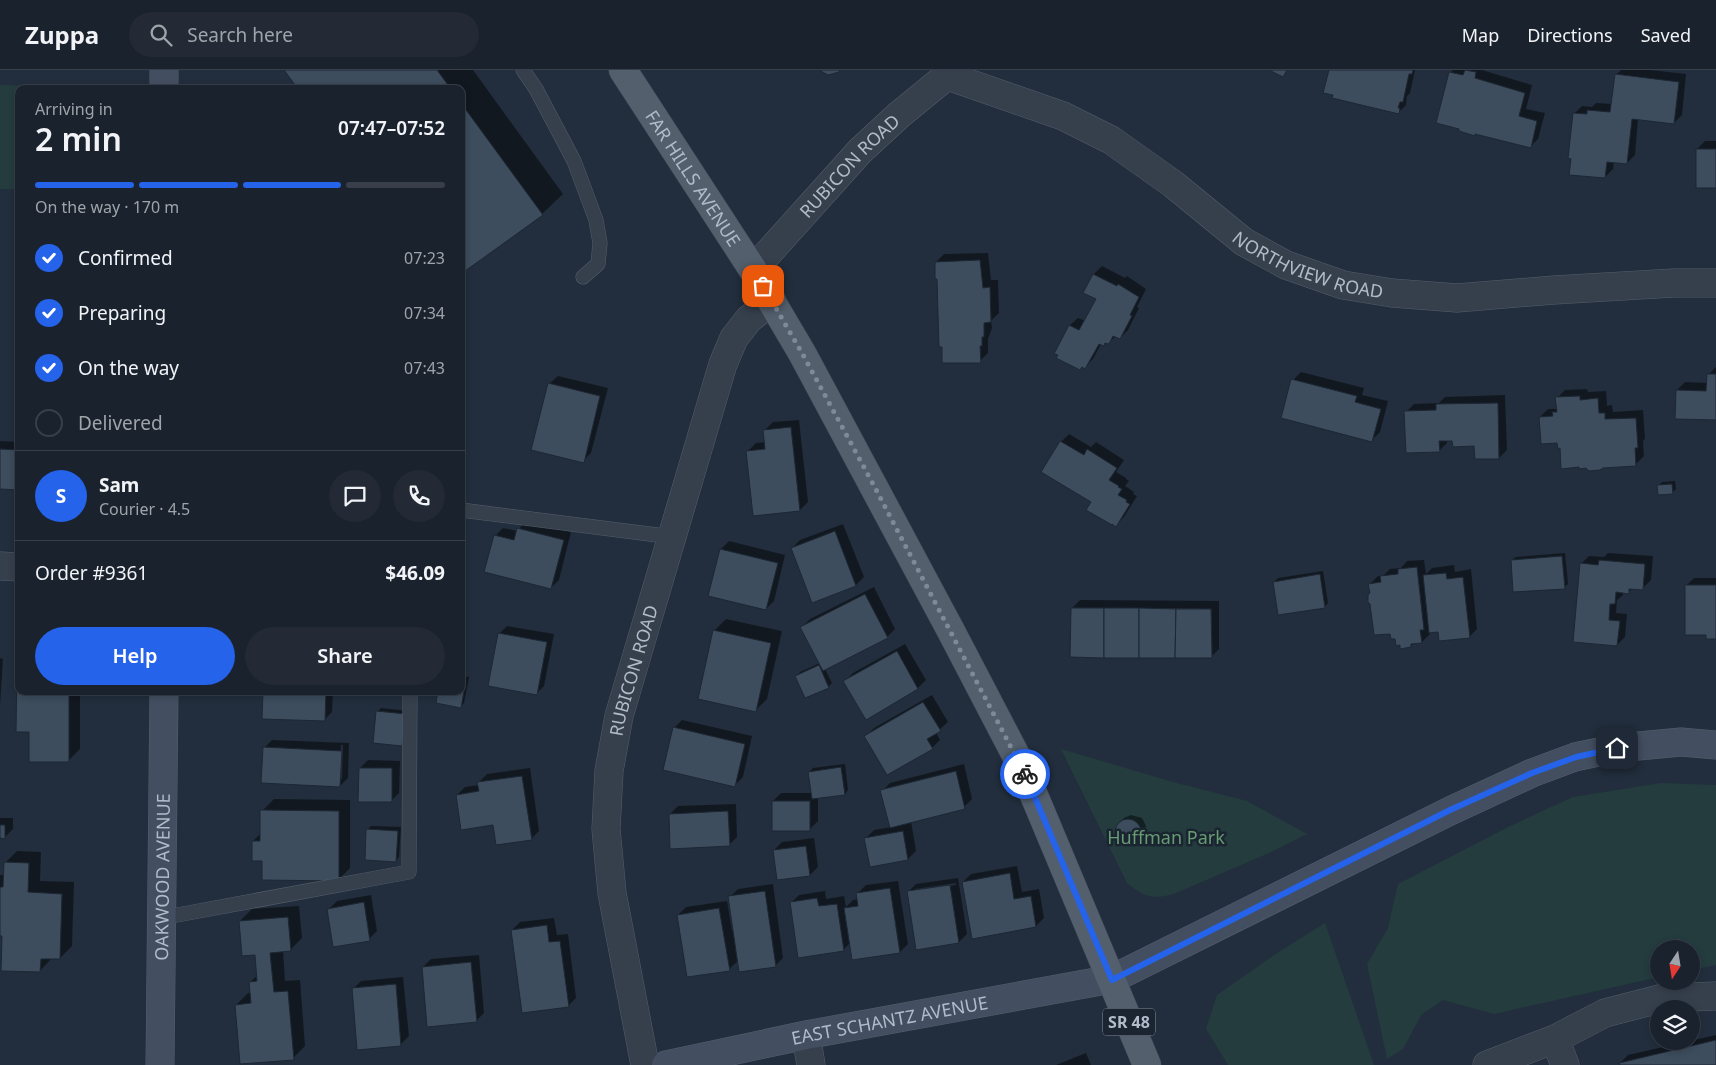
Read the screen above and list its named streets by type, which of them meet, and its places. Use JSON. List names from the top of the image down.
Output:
{
  "streets": {
    "main road": ["FAR HILLS AVENUE", "SR 48"],
    "street": [
      "RUBICON ROAD",
      "NORTHVIEW ROAD",
      "OAKWOOD AVENUE",
      "EAST SCHANTZ AVENUE"
    ]
  },
  "crossings": [
    ["RUBICON ROAD", "FAR HILLS AVENUE"],
    ["RUBICON ROAD", "NORTHVIEW ROAD"],
    ["FAR HILLS AVENUE", "EAST SCHANTZ AVENUE"]
  ],
  "parks": ["Huffman Park"],
  "north": "bottom",
  "page": {
    "header": "Zuppa",
    "search": "Search here",
    "nav": ["Map", "Directions", "Saved"],
    "heading": ["2 min", "Arriving in", "07:47–07:52"],
    "panel": [
      "Sam",
      "Courier · 4.5",
      "Order #9361",
      "$46.09"
    ],
    "bar": "On the way · 170 m",
    "list": [
      ["Confirmed", "07:23"],
      ["Preparing", "07:34"],
      ["On the way", "07:43"],
      "Delivered"
    ],
    "round": "S",
    "buttons": ["Help", "Share"]
  }
}
